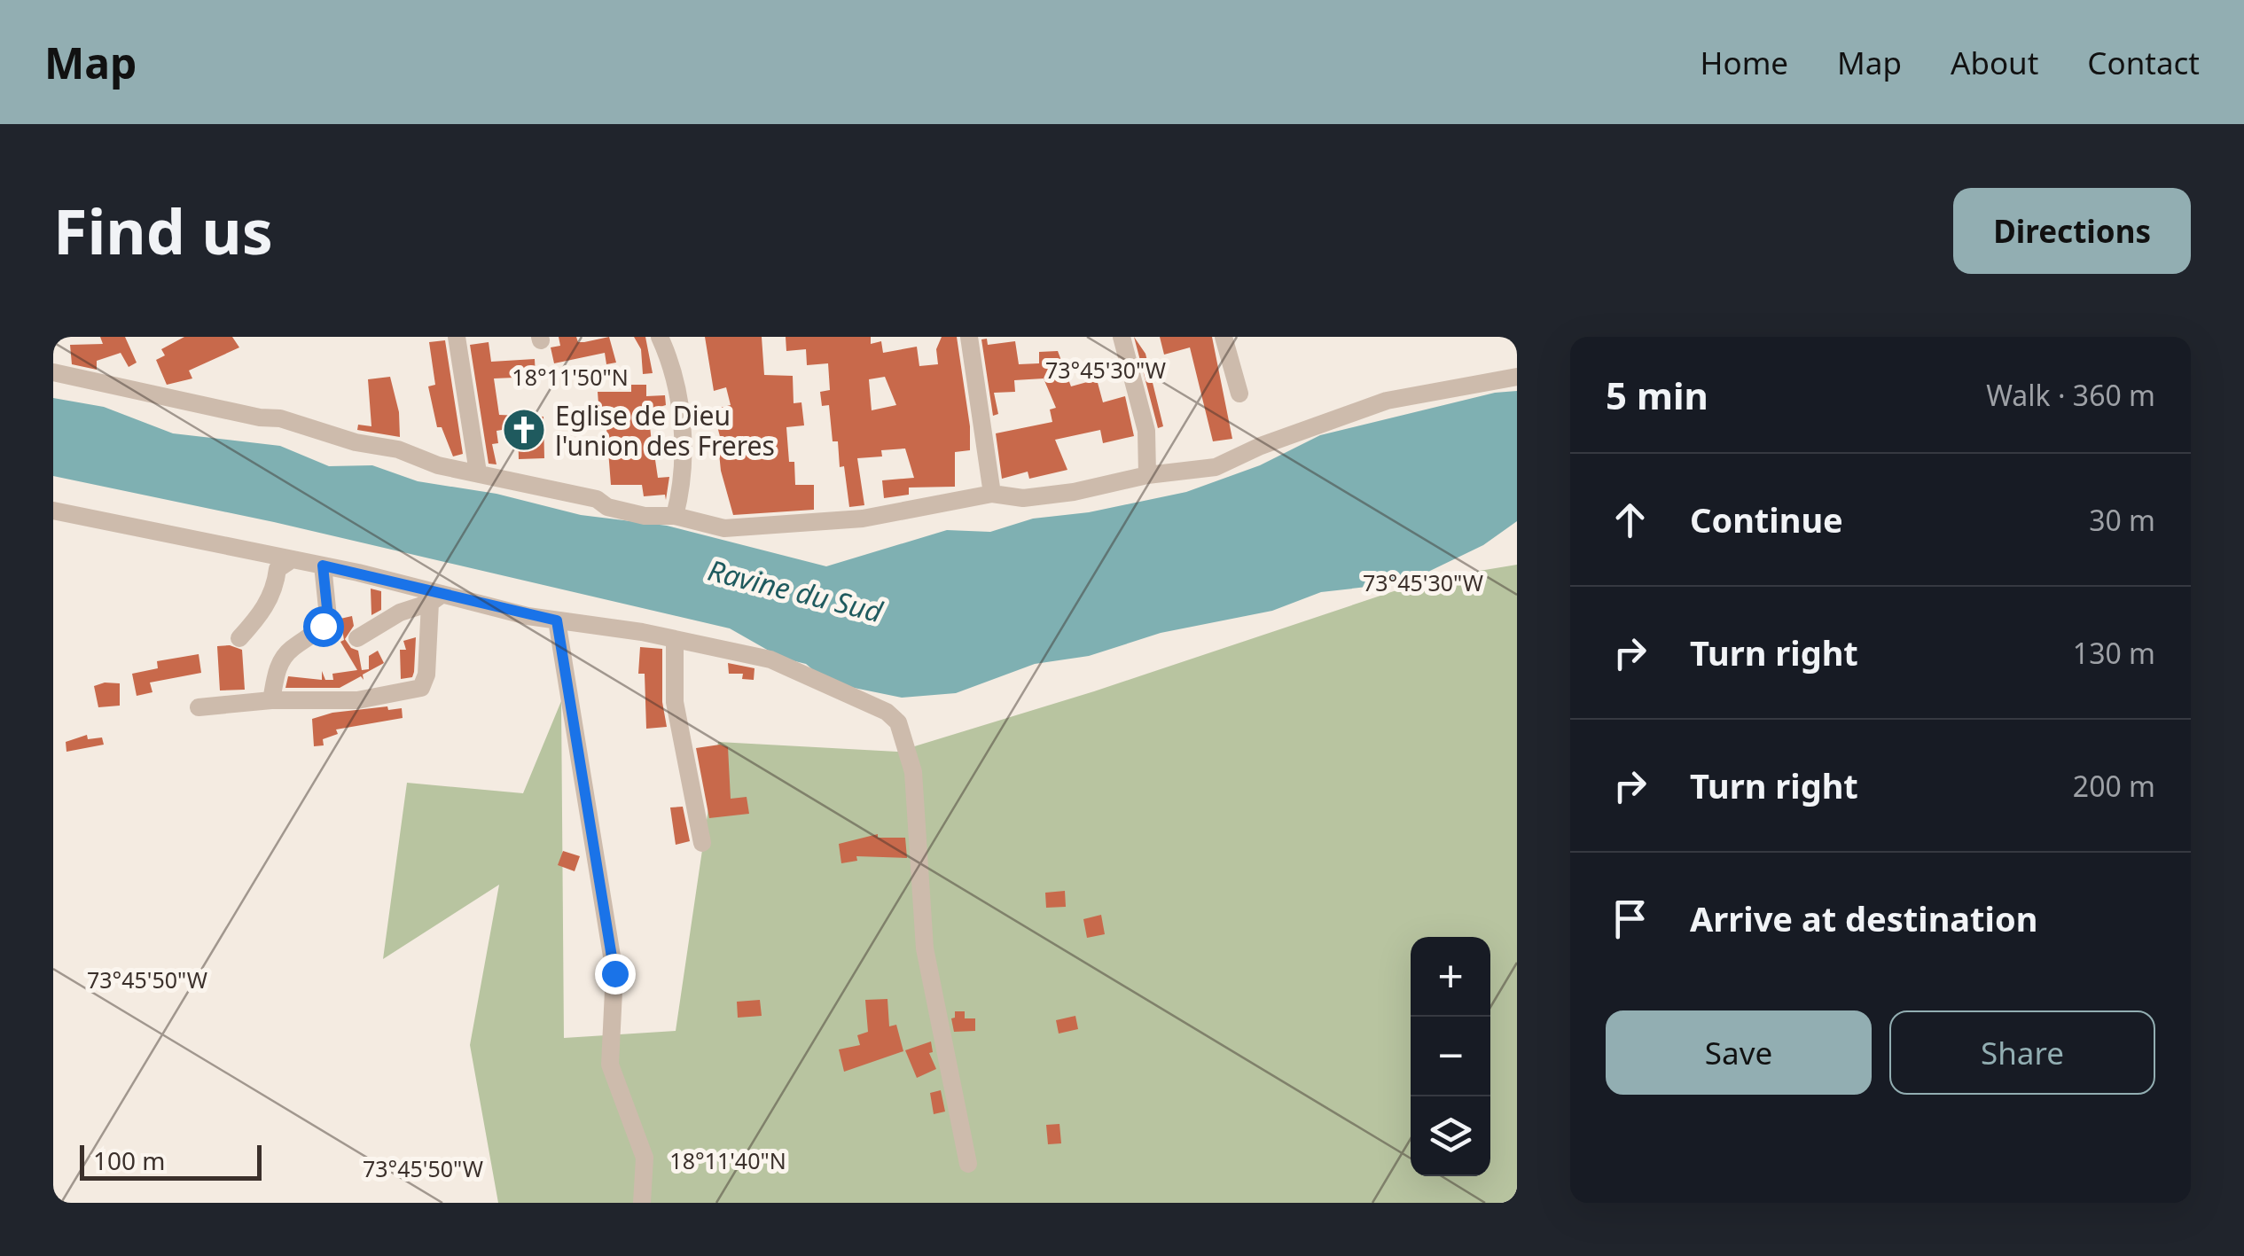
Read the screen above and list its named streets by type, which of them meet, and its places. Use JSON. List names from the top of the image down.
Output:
{
  "water": ["Ravine du Sud"],
  "places": {
    "church": ["Eglise de Dieu l'union des Freres"]
  },
  "scale_bar": "100 m",
  "page": {
    "header": "Map",
    "nav": [
      "Home",
      "Map",
      "About",
      "Contact"
    ],
    "title": "Find us",
    "buttons": [
      "Directions",
      ["Save", "Share"]
    ],
    "heading": ["5 min", "Walk · 360 m"],
    "list": [
      ["Continue", "30 m"],
      ["Turn right", "130 m"],
      ["Turn right", "200 m"],
      "Arrive at destination"
    ],
    "map_buttons": ["+", "−"],
    "scale": "100 m"
  },
  "coordinates": [
    "73°45'30\"W",
    "18°11'50\"N",
    "73°45'50\"W",
    "18°11'40\"N"
  ]
}
